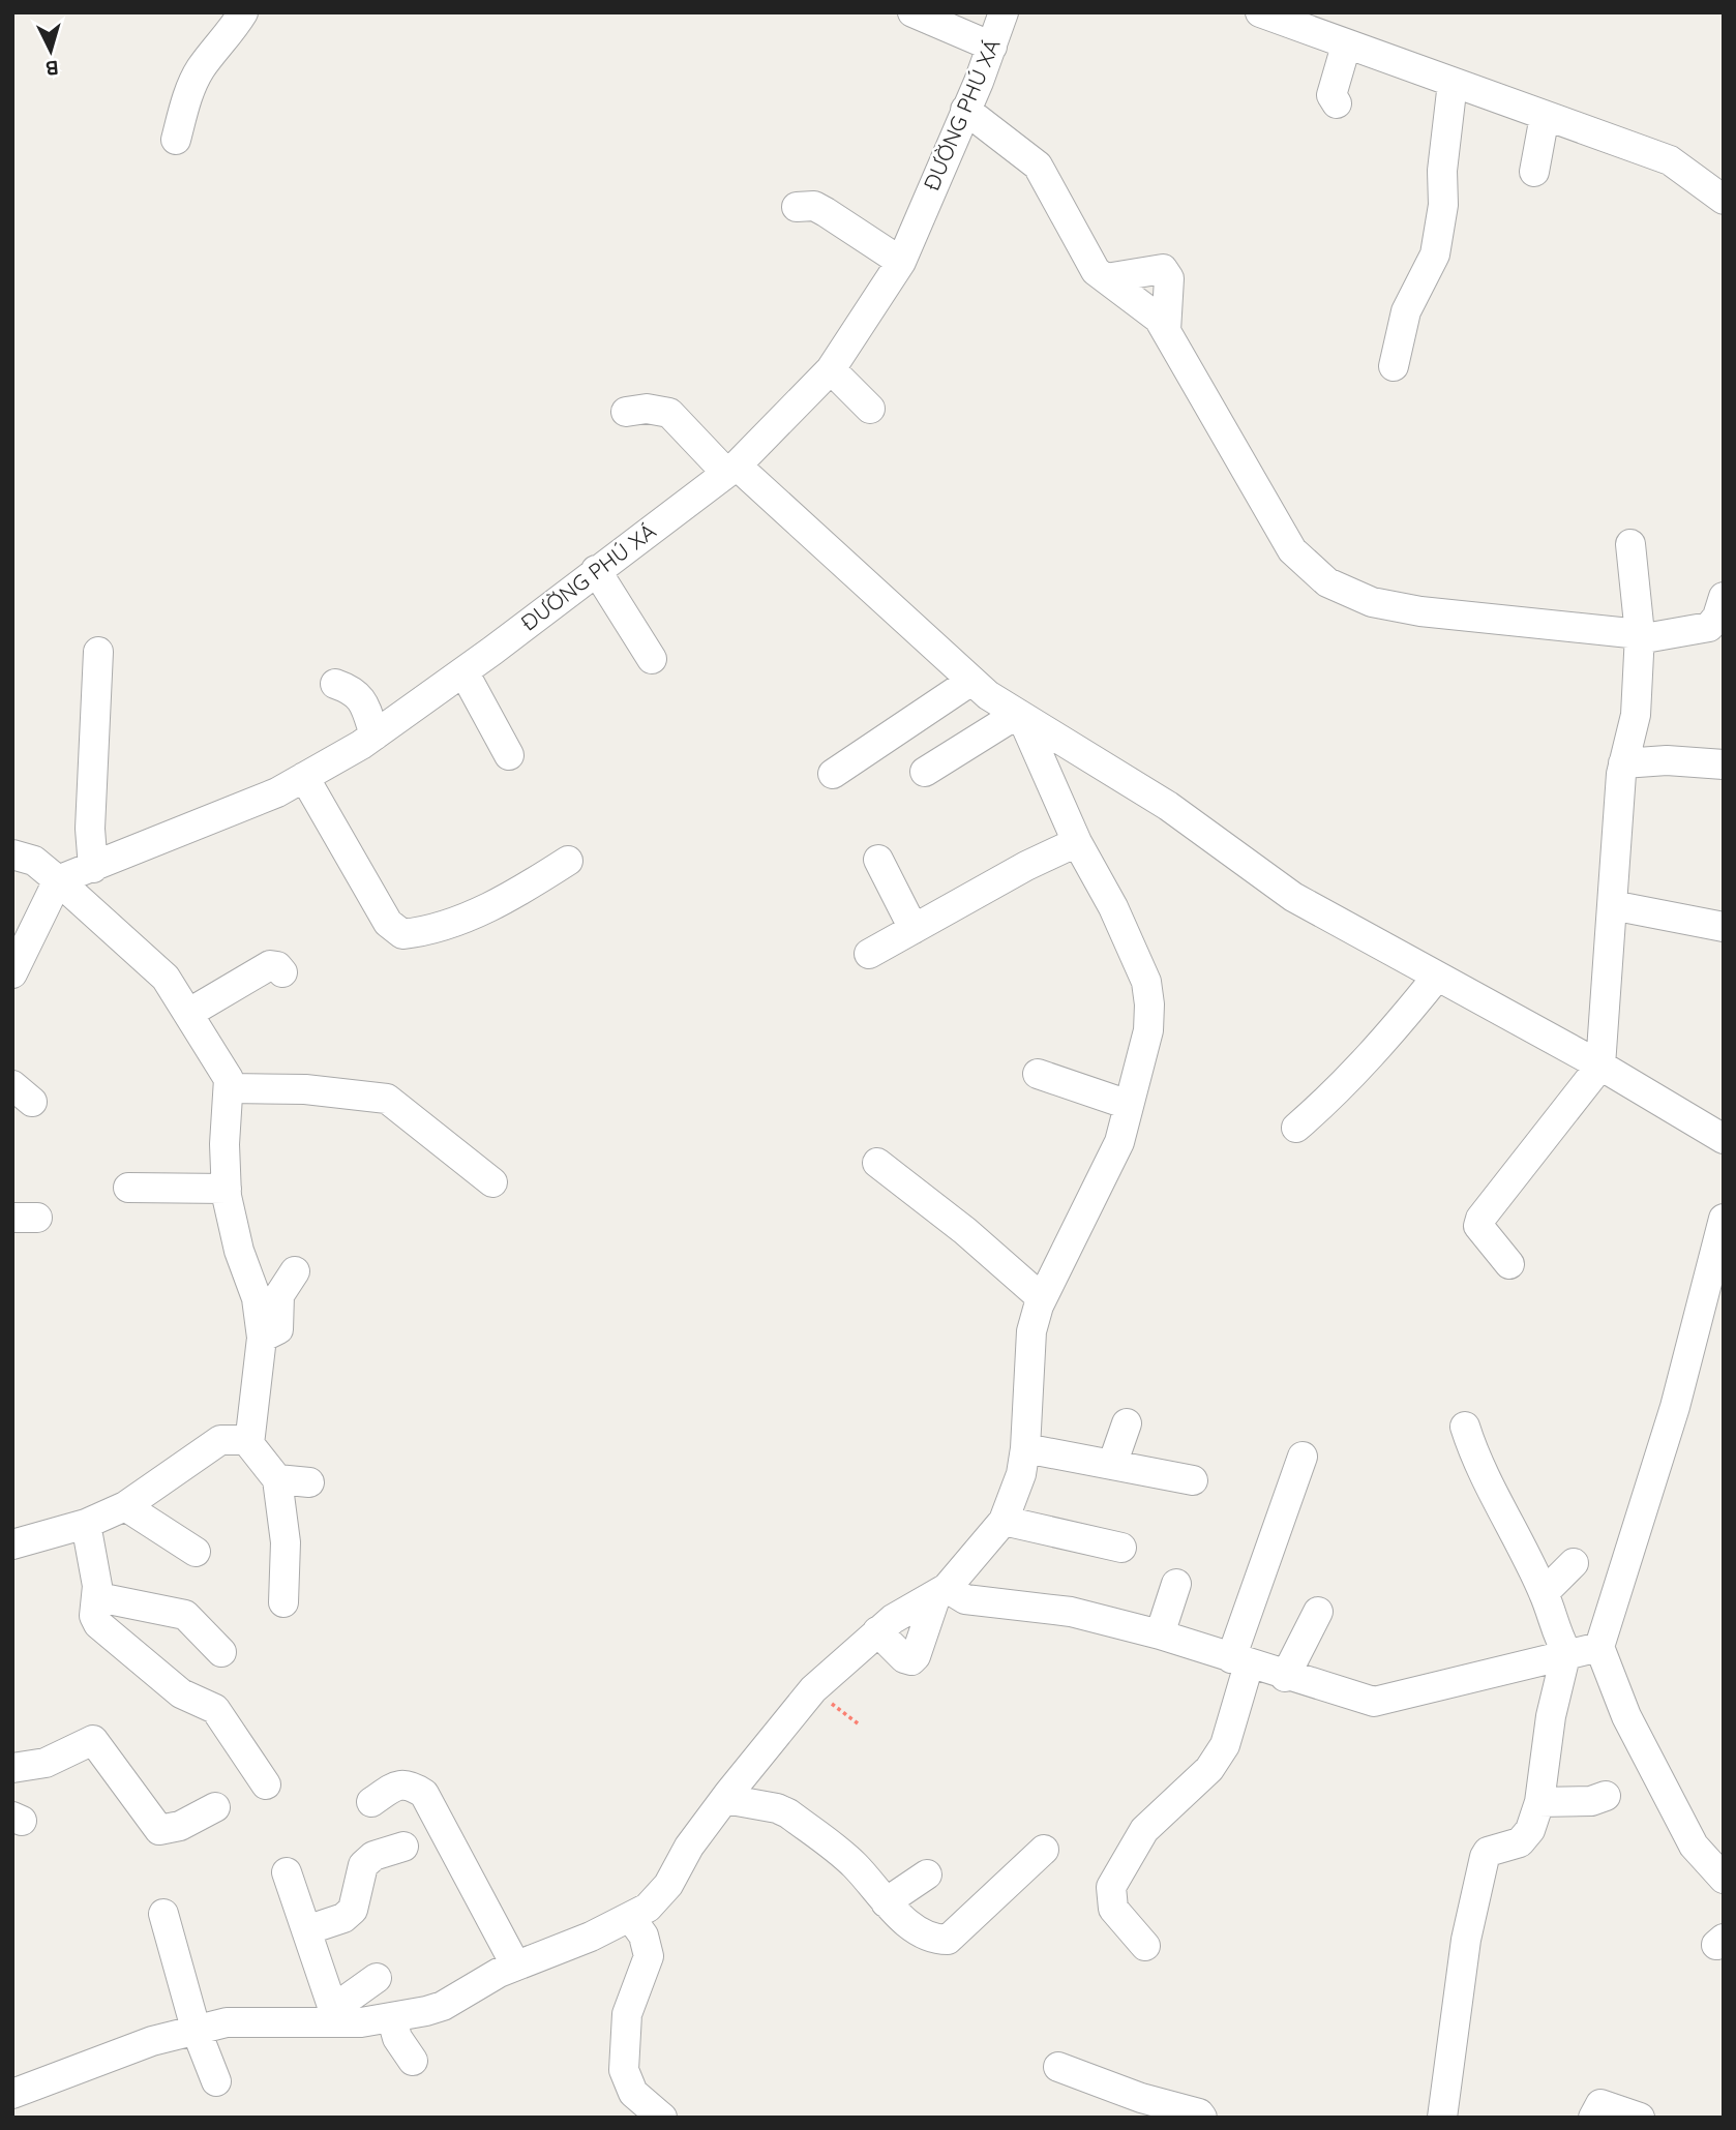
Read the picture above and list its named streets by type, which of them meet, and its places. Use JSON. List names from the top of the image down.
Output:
{
  "streets": {
    "street": ["ĐƯỜNG PHÚ XÁ"]
  },
  "north": "bottom"
}
